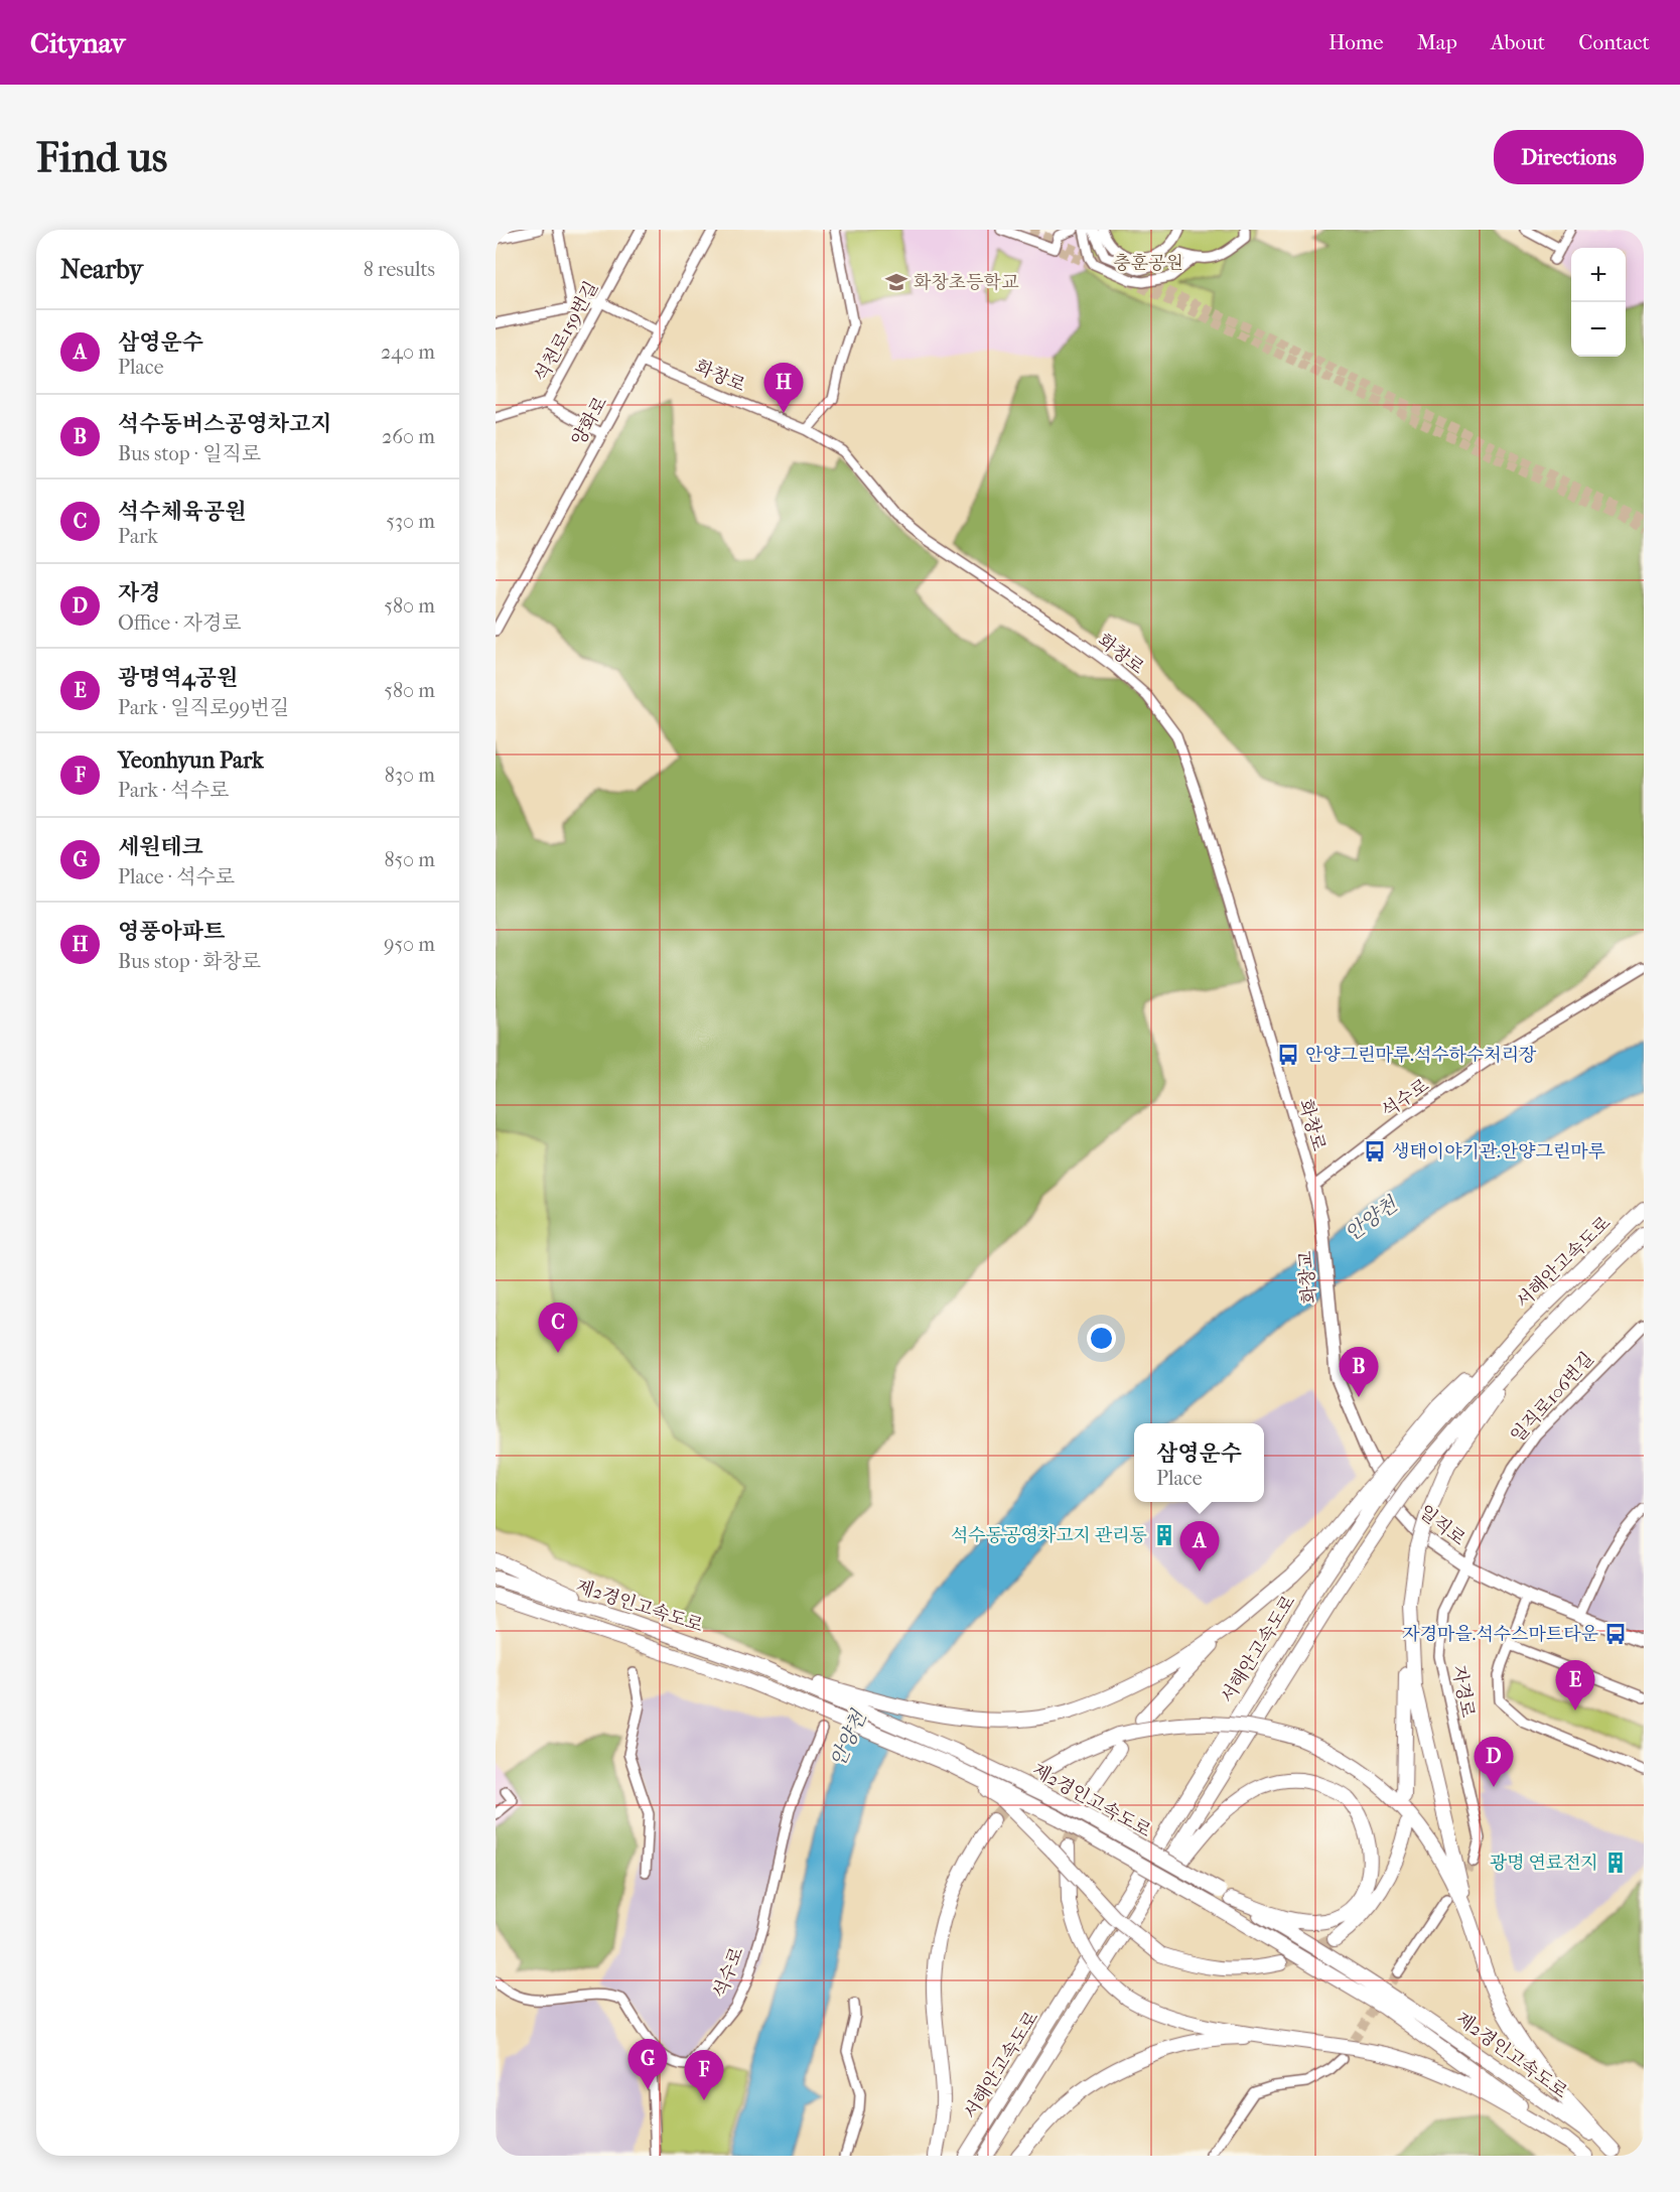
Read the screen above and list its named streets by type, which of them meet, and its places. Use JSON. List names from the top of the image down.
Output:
{
  "streets": {
    "highway": ["서해안고속도로", "제2경인고속도로"],
    "main road": ["화창교", "일직로"],
    "street": [
      "석천로159번길",
      "화창로",
      "양화로",
      "석수로",
      "일직로106번길",
      "자경로"
    ]
  },
  "crossings": [
    ["화창로", "양화로"],
    ["화창로", "석수로"],
    ["화창로", "화창교"],
    ["석수로", "화창교"],
    ["화창교", "일직로"],
    ["일직로106번길", "일직로"],
    ["일직로106번길", "자경로"],
    ["일직로", "자경로"]
  ],
  "water": ["안양천"],
  "parks": ["충훈공원"],
  "places": {
    "school or university": ["화창초등학교"],
    "bus stop": ["안양그린마루.석수하수처리장", "생태이야기관.안양그린마루", "자경마을.석수스마트타운"],
    "building": ["석수동공영차고지 관리동", "광명 연료전지"]
  },
  "page": {
    "header": "Citynav",
    "nav": [
      "Home",
      "Map",
      "About",
      "Contact"
    ],
    "buttons": "Directions",
    "title": "Find us",
    "heading": ["Nearby", "8 results"],
    "map_buttons": ["+", "−"],
    "list": [
      {
        "mark": "A",
        "name": "삼영운수",
        "note": "Place",
        "value": "240 m"
      },
      {
        "mark": "B",
        "name": "석수동버스공영차고지",
        "note": "Bus stop · 일직로",
        "value": "260 m"
      },
      {
        "mark": "C",
        "name": "석수체육공원",
        "note": "Park",
        "value": "530 m"
      },
      {
        "mark": "D",
        "name": "자경",
        "note": "Office · 자경로",
        "value": "580 m"
      },
      {
        "mark": "E",
        "name": "광명역4공원",
        "note": "Park · 일직로99번길",
        "value": "580 m"
      },
      {
        "mark": "F",
        "name": "Yeonhyun Park",
        "note": "Park · 석수로",
        "value": "830 m"
      },
      {
        "mark": "G",
        "name": "세원테크",
        "note": "Place · 석수로",
        "value": "850 m"
      },
      {
        "mark": "H",
        "name": "영풍아파트",
        "note": "Bus stop · 화창로",
        "value": "950 m"
      }
    ],
    "pins": [
      "H",
      "C",
      "B",
      "A",
      "E",
      "D",
      "G",
      "F"
    ],
    "popup": ["삼영운수", "Place"]
  }
}
